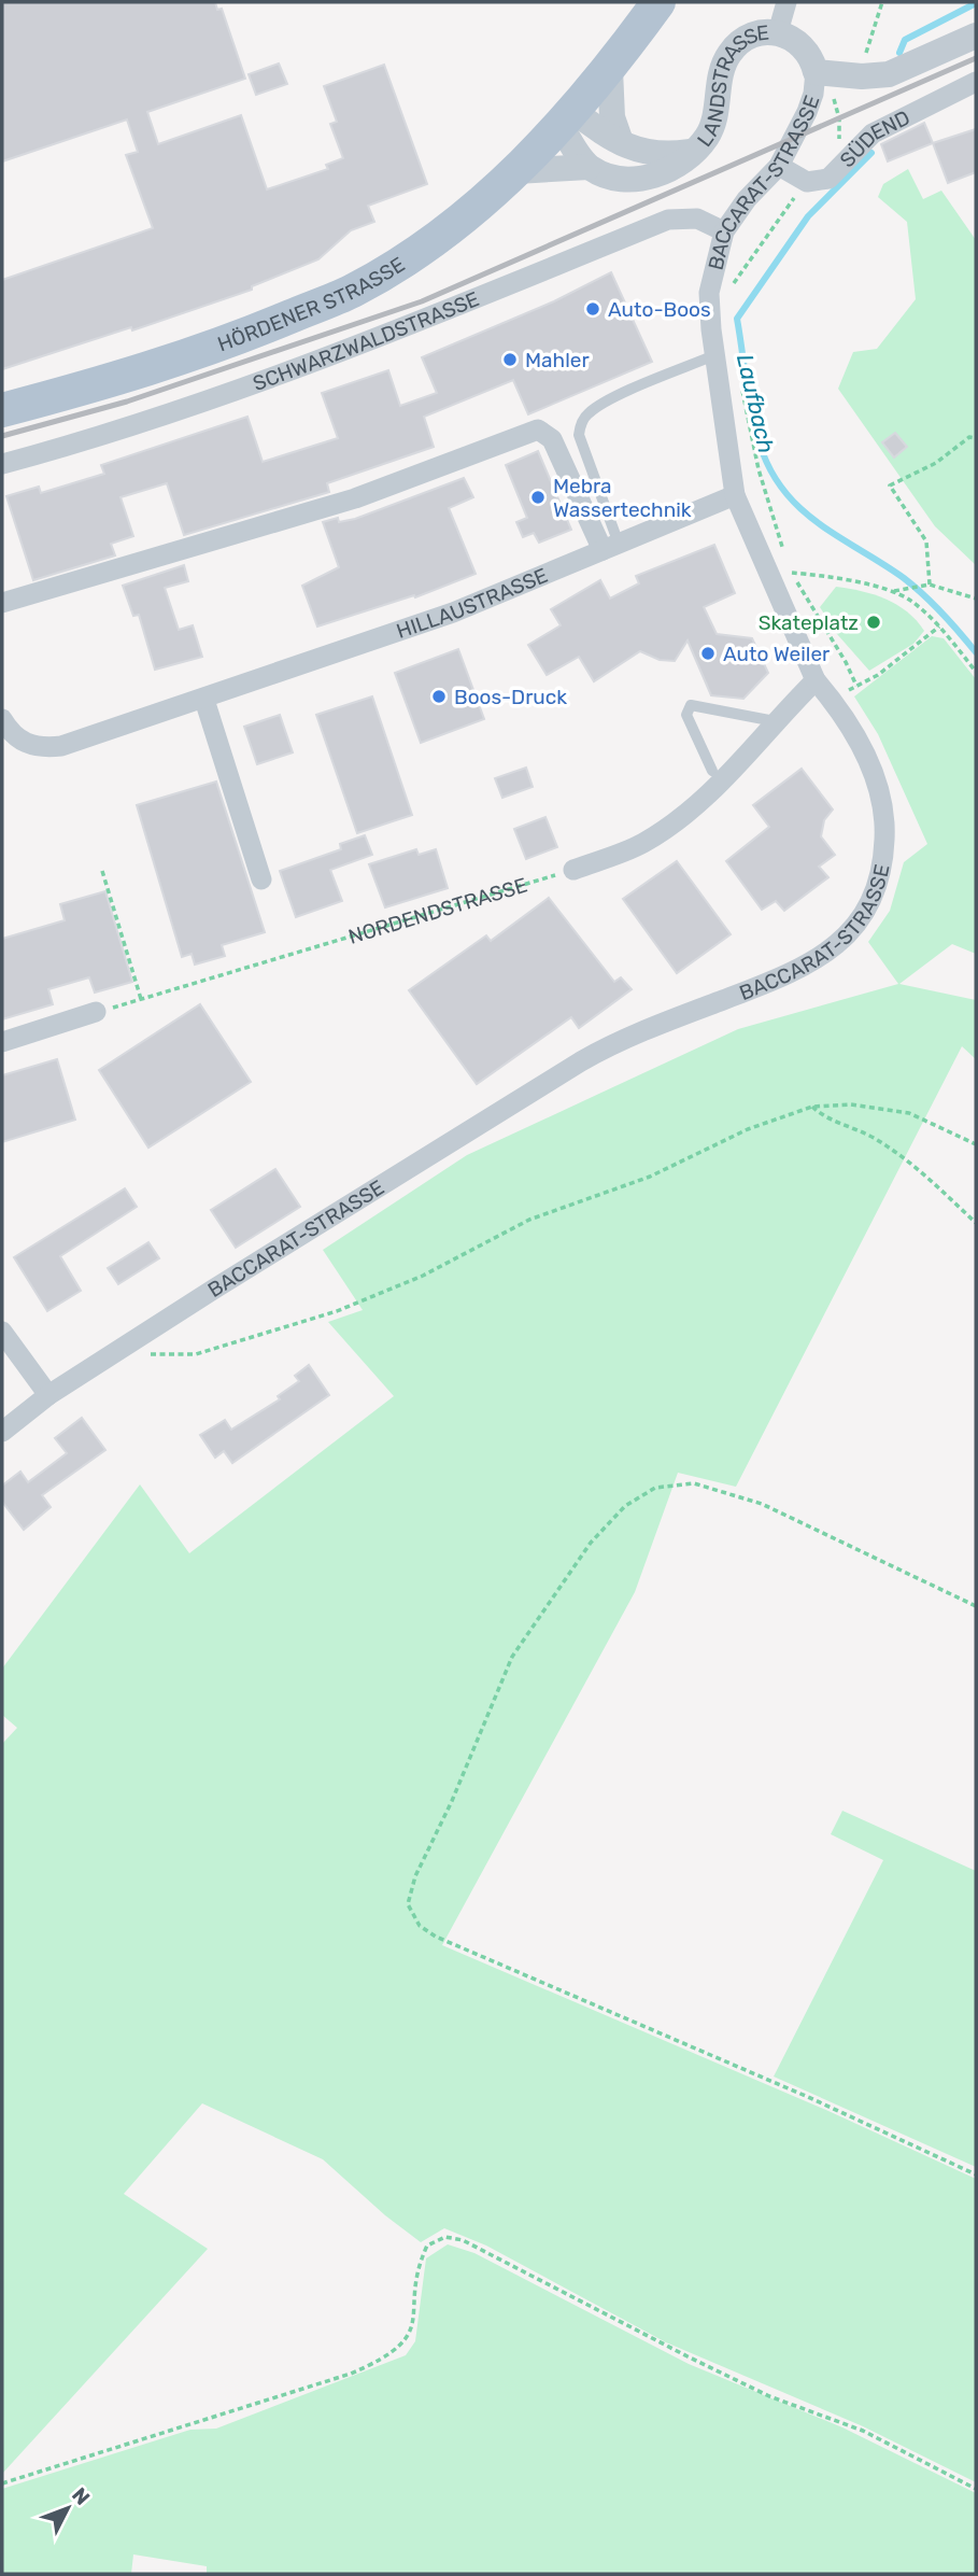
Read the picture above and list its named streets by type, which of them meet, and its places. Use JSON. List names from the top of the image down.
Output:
{
  "streets": {
    "main road": ["HÖRDENER STRASSE"],
    "street": [
      "LANDSTRASSE",
      "SÜDEND",
      "BACCARAT-STRASSE",
      "SCHWARZWALDSTRASSE",
      "HILLAUSTRASSE"
    ],
    "path": ["NORDENDSTRASSE"]
  },
  "crossings": [
    ["LANDSTRASSE", "BACCARAT-STRASSE"],
    ["LANDSTRASSE", "HÖRDENER STRASSE"],
    ["BACCARAT-STRASSE", "SCHWARZWALDSTRASSE"],
    ["BACCARAT-STRASSE", "HILLAUSTRASSE"]
  ],
  "water": ["Laufbach"],
  "places": [
    "Auto-Boos",
    "Mahler",
    "Mebra Wassertechnik",
    "Skateplatz",
    "Auto Weiler",
    "Boos-Druck"
  ],
  "north": "top right"
}
